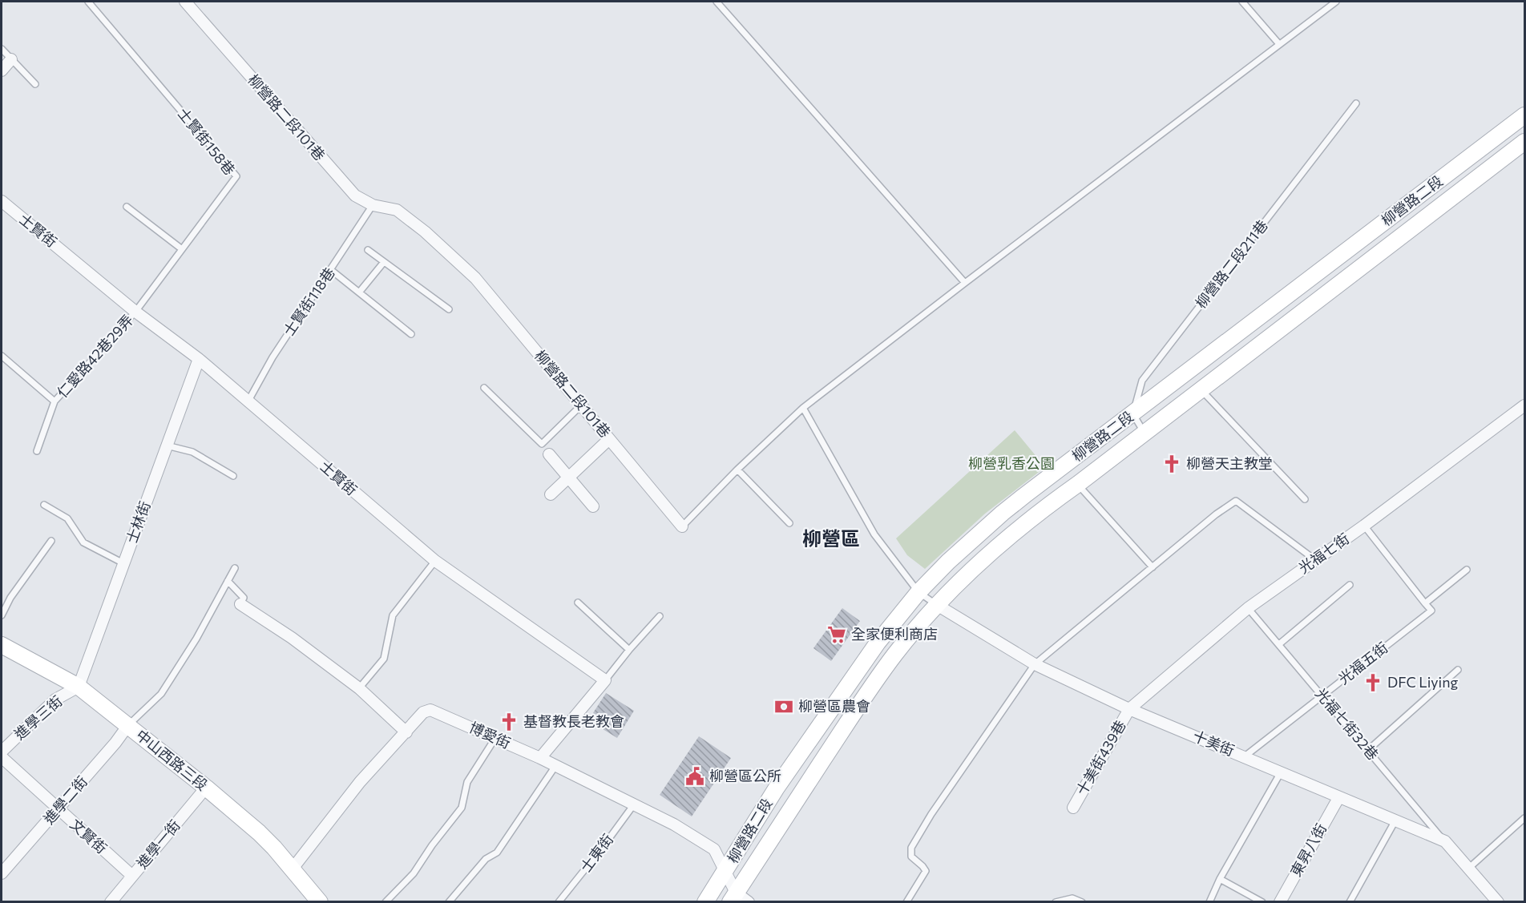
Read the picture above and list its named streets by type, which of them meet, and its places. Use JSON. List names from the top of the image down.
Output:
{
  "streets": {
    "street": [
      "柳營路二段101巷",
      "柳營路二段",
      "士賢街",
      "士林街",
      "光福七街",
      "進學三街",
      "博愛街",
      "十美街",
      "十美街439巷",
      "中山西路三段",
      "進學二街",
      "文賢街",
      "進學一街",
      "東昇八街"
    ],
    "lane": [
      "士賢街158巷",
      "柳營路二段211巷",
      "士賢街118巷",
      "仁愛路42巷29弄",
      "光福五街",
      "光福七街32巷",
      "士東街"
    ]
  },
  "crossings": [
    ["柳營路二段101巷", "士賢街118巷"],
    ["士賢街158巷", "士賢街"],
    ["士賢街158巷", "仁愛路42巷29弄"],
    ["柳營路二段", "柳營路二段211巷"],
    ["柳營路二段", "博愛街"],
    ["柳營路二段", "十美街"],
    ["士賢街", "士賢街118巷"],
    ["士賢街", "仁愛路42巷29弄"],
    ["士賢街", "士林街"],
    ["士林街", "進學三街"],
    ["士林街", "中山西路三段"],
    ["光福七街", "光福七街32巷"],
    ["光福七街", "十美街"],
    ["光福七街", "十美街439巷"],
    ["光福五街", "光福七街32巷"],
    ["光福五街", "十美街"],
    ["進學三街", "中山西路三段"],
    ["光福七街32巷", "十美街"],
    ["博愛街", "中山西路三段"],
    ["博愛街", "士東街"],
    ["十美街", "十美街439巷"],
    ["十美街", "東昇八街"],
    ["中山西路三段", "進學二街"],
    ["中山西路三段", "進學一街"],
    ["進學二街", "文賢街"],
    ["文賢街", "進學一街"]
  ],
  "districts": ["柳營區"],
  "parks": ["柳營乳香公園"],
  "places": {
    "church": ["柳營天主教堂", "DFC Liying", "基督教長老教會"],
    "supermarket": ["全家便利商店"],
    "bank": ["柳營區農會"],
    "public building": ["柳營區公所"]
  }
}
